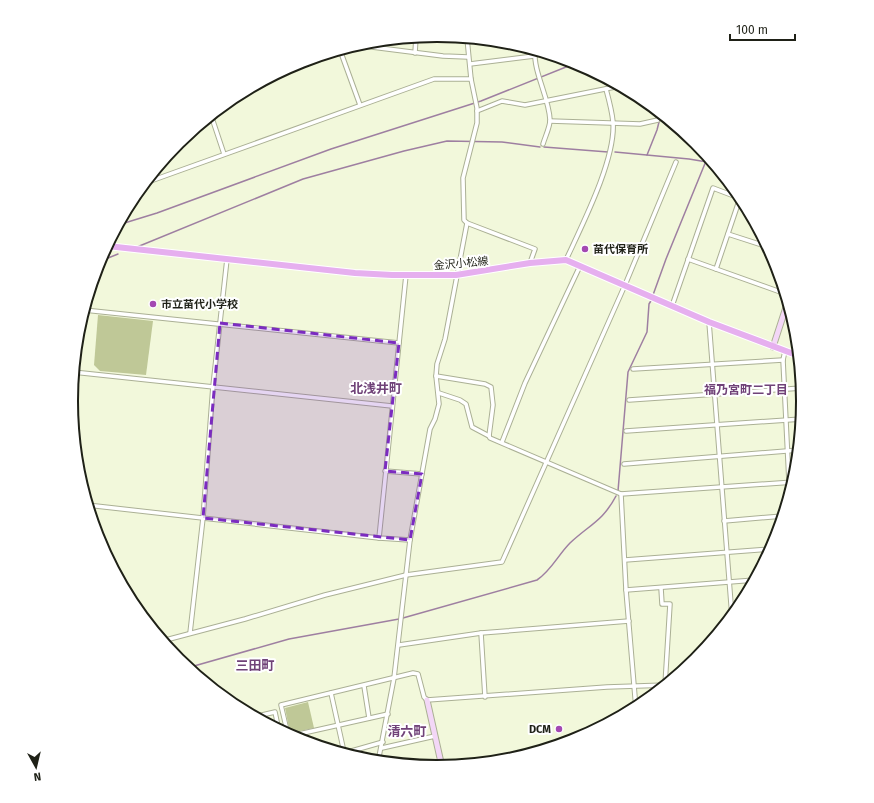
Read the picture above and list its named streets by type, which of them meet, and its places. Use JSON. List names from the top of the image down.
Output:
{
  "streets": {
    "main road": ["金沢小松線"]
  },
  "districts": [
    "北浅井町",
    "福乃宮町二丁目",
    "三田町",
    "清六町"
  ],
  "places": ["苗代保育所", "市立苗代小学校", "DCM"],
  "scale_bar": "100 m",
  "north": "bottom"
}
